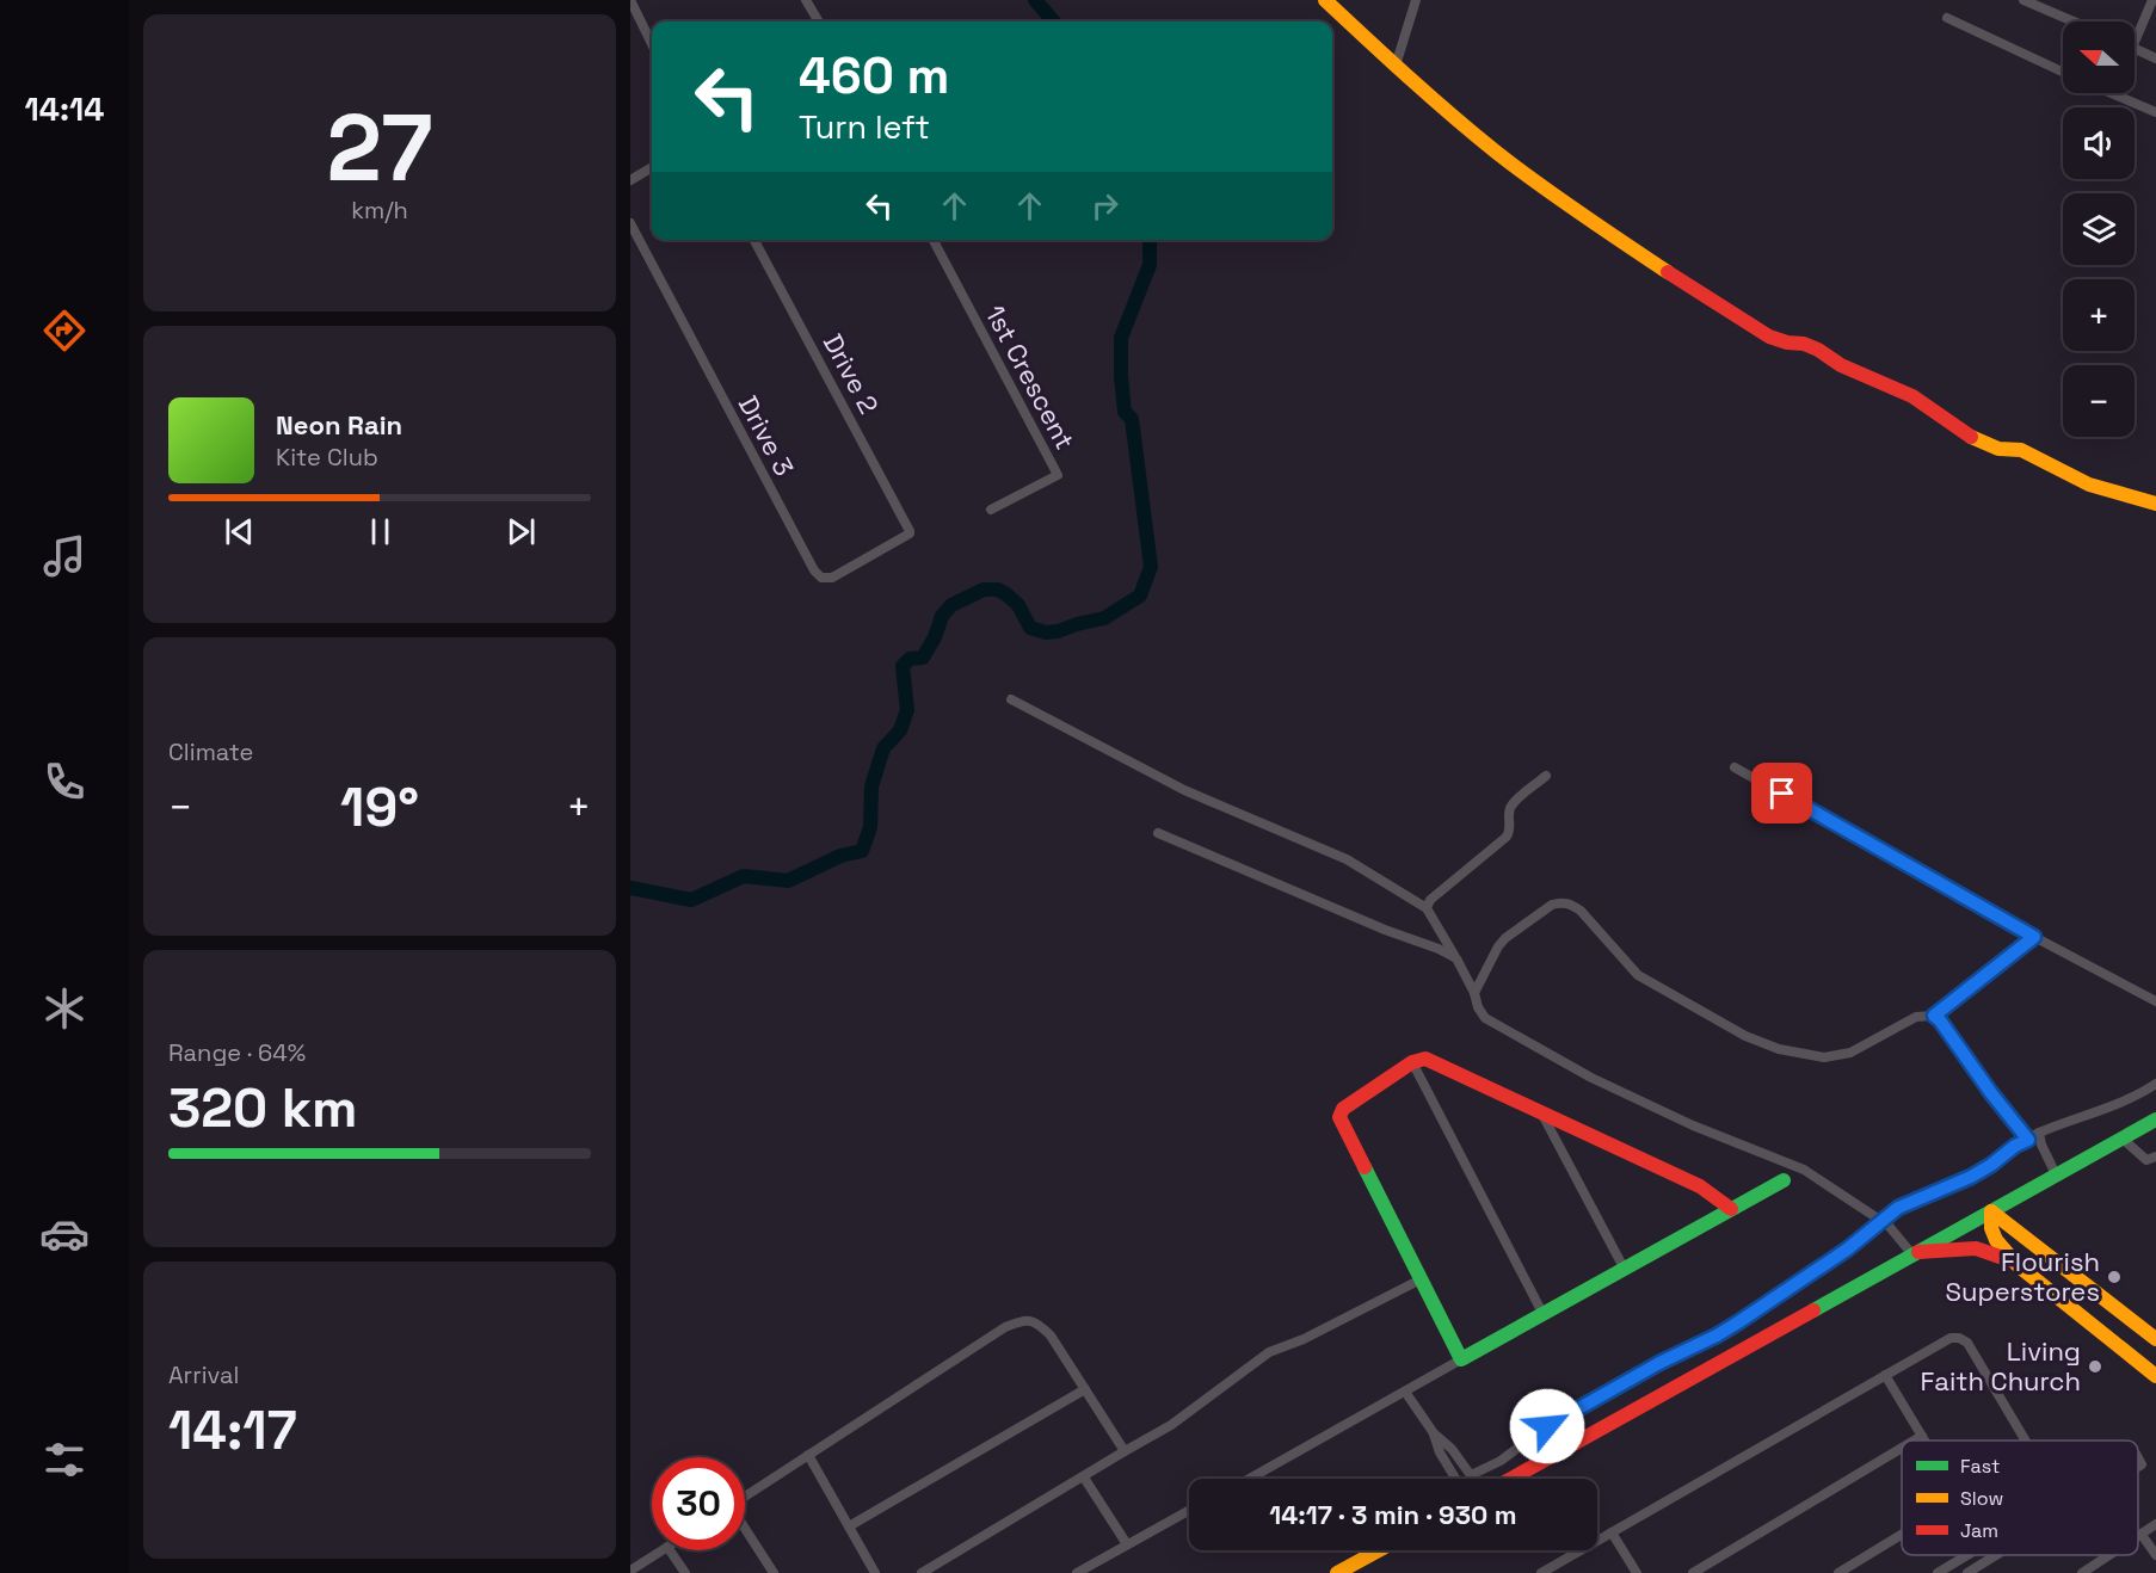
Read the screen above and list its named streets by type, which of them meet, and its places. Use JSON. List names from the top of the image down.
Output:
{
  "streets": {
    "street": ["Drive 2", "1st Crescent", "Drive 3"]
  },
  "crossings": [
    ["Drive 2", "Drive 3"]
  ],
  "places": ["Flourish Superstores", "Living Faith Church"],
  "legend": ["Fast", "Slow", "Jam"],
  "north": "left",
  "page": {
    "tabs": "14:14",
    "tile": [
      ["27", "km/h"],
      "Climate",
      ["Range · 64%", "320 km"],
      ["Arrival", "14:17"]
    ],
    "map_buttons": ["+", "−"],
    "turn": ["460 m", "Turn left"],
    "song": ["Neon Rain", "Kite Club"],
    "heat": ["−", "19°", "+"],
    "limit": "30",
    "trip": "14:17 · 3 min · 930 m"
  }
}
